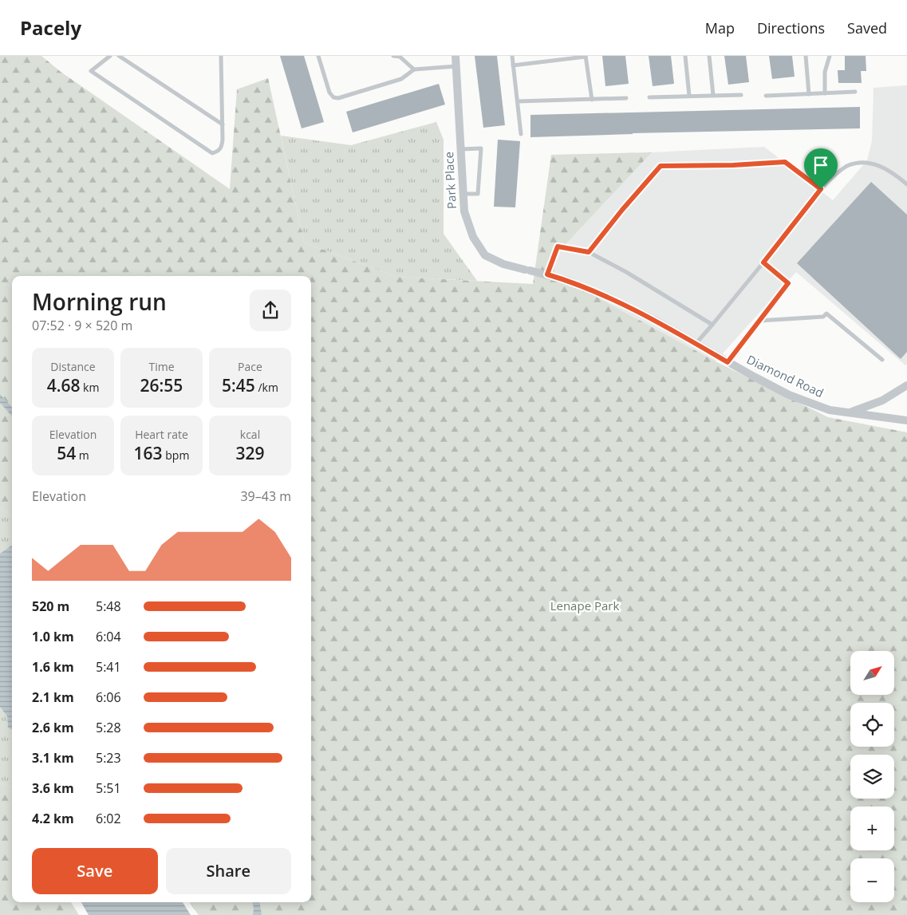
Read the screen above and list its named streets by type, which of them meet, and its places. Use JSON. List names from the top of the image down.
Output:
{
  "streets": {
    "street": ["Park Place", "Diamond Road"]
  },
  "crossings": [
    ["Park Place", "Diamond Road"]
  ],
  "parks": ["Lenape Park"],
  "north": "top right",
  "page": {
    "header": "Pacely",
    "nav": ["Map", "Directions", "Saved"],
    "heading": ["Morning run", "07:52 · 9 × 520 m"],
    "stats": [
      ["Distance", "4.68 km"],
      ["Time", "26:55"],
      ["Pace", "5:45 /km"],
      ["Elevation", "54 m"],
      ["Heart rate", "163 bpm"],
      ["kcal", "329"]
    ],
    "chart": ["Elevation", "39–43 m"],
    "list": [
      {
        "name": "520 m",
        "note": "5:48"
      },
      {
        "name": "1.0 km",
        "note": "6:04"
      },
      {
        "name": "1.6 km",
        "note": "5:41"
      },
      {
        "name": "2.1 km",
        "note": "6:06"
      },
      {
        "name": "2.6 km",
        "note": "5:28"
      },
      {
        "name": "3.1 km",
        "note": "5:23"
      },
      {
        "name": "3.6 km",
        "note": "5:51"
      },
      {
        "name": "4.2 km",
        "note": "6:02"
      }
    ],
    "map_buttons": ["+", "−"],
    "buttons": ["Save", "Share"]
  }
}
